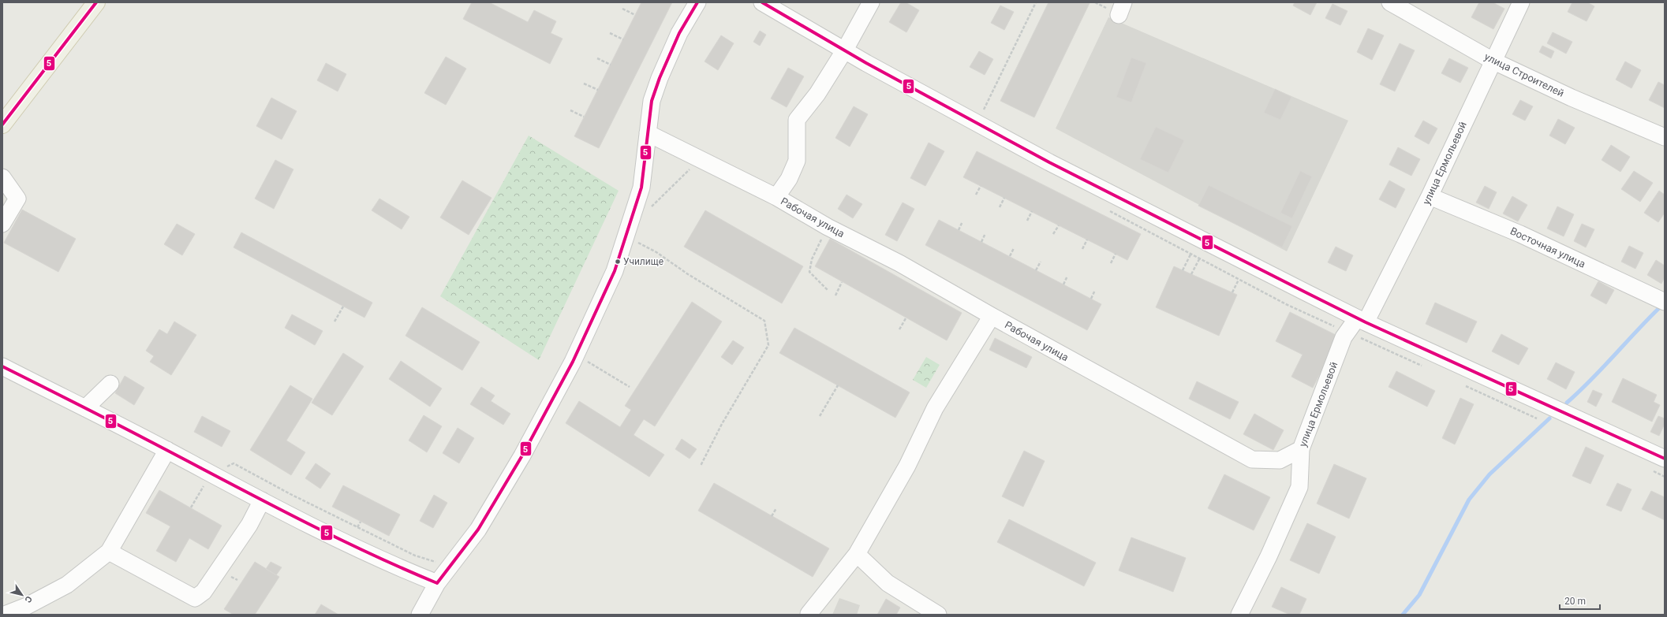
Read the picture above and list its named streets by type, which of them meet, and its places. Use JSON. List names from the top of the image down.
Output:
{
  "streets": {
    "street": [
      "улица Строителей",
      "улица Ермольевой",
      "Рабочая улица",
      "Восточная улица"
    ]
  },
  "crossings": [
    ["улица Строителей", "улица Ермольевой"],
    ["улица Ермольевой", "Рабочая улица"],
    ["улица Ермольевой", "Восточная улица"]
  ],
  "places": ["Училище"],
  "lines": ["transit line 5"],
  "scale_bar": "20 m",
  "north": "bottom right"
}
